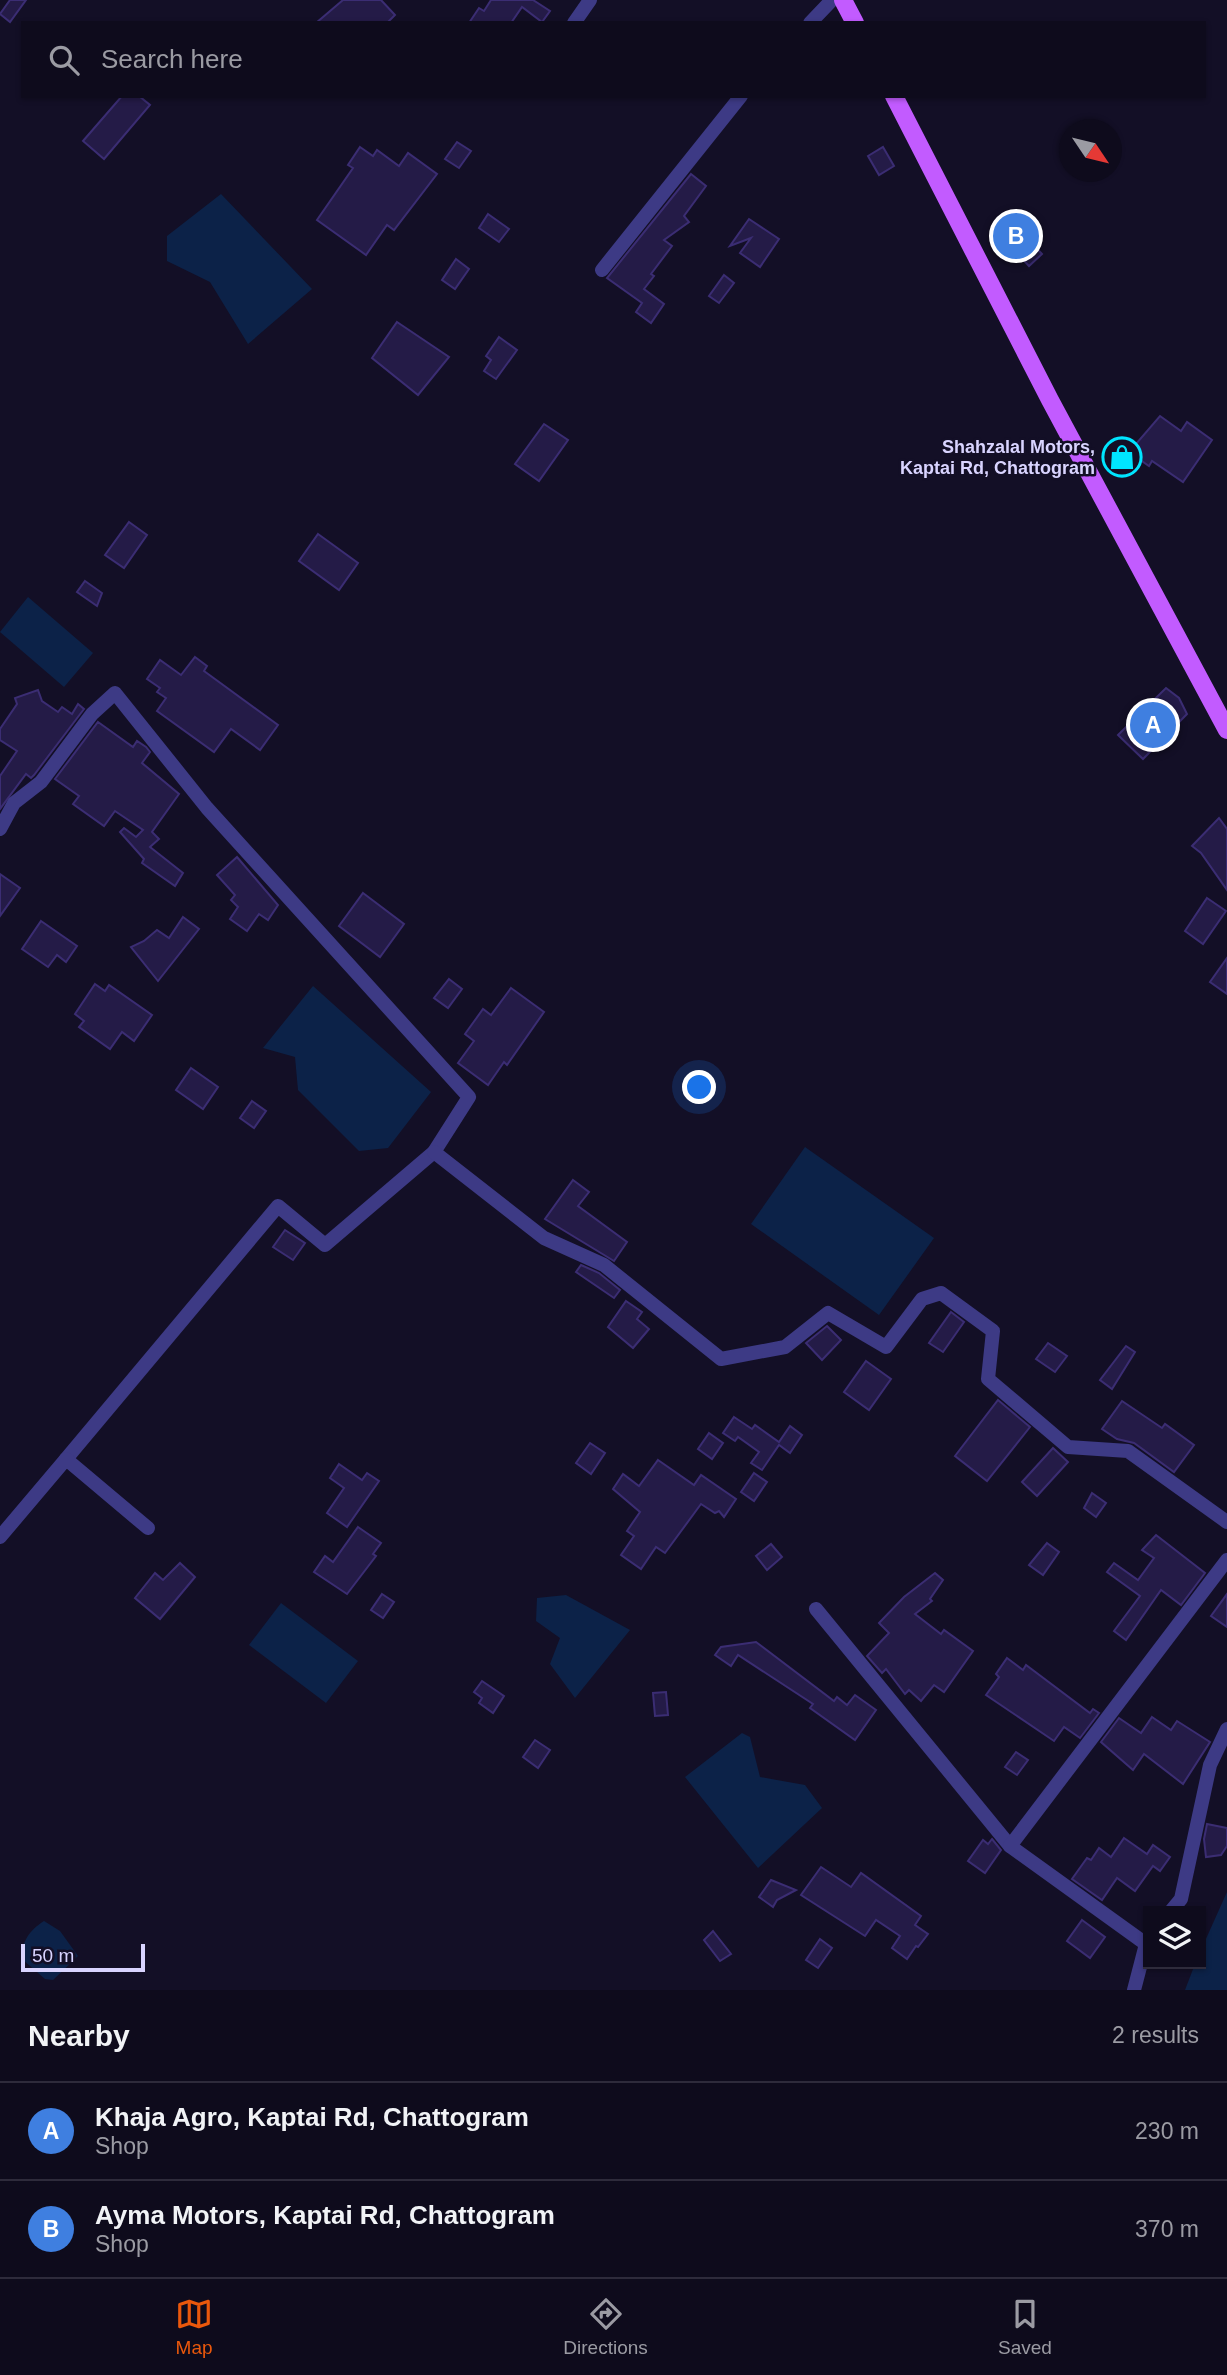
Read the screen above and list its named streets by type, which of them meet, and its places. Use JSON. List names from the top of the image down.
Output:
{
  "places": {
    "shop": ["Shahzalal Motors, Kaptai Rd, Chattogram"]
  },
  "scale_bar": "50 m",
  "north": "bottom right",
  "page": {
    "search": "Search here",
    "pins": ["B", "A"],
    "scale": "50 m",
    "heading": ["Nearby", "2 results"],
    "list": [
      {
        "mark": "A",
        "name": "Khaja Agro, Kaptai Rd, Chattogram",
        "note": "Shop",
        "value": "230 m"
      },
      {
        "mark": "B",
        "name": "Ayma Motors, Kaptai Rd, Chattogram",
        "note": "Shop",
        "value": "370 m"
      }
    ],
    "nav": ["Map", "Directions", "Saved"]
  }
}
